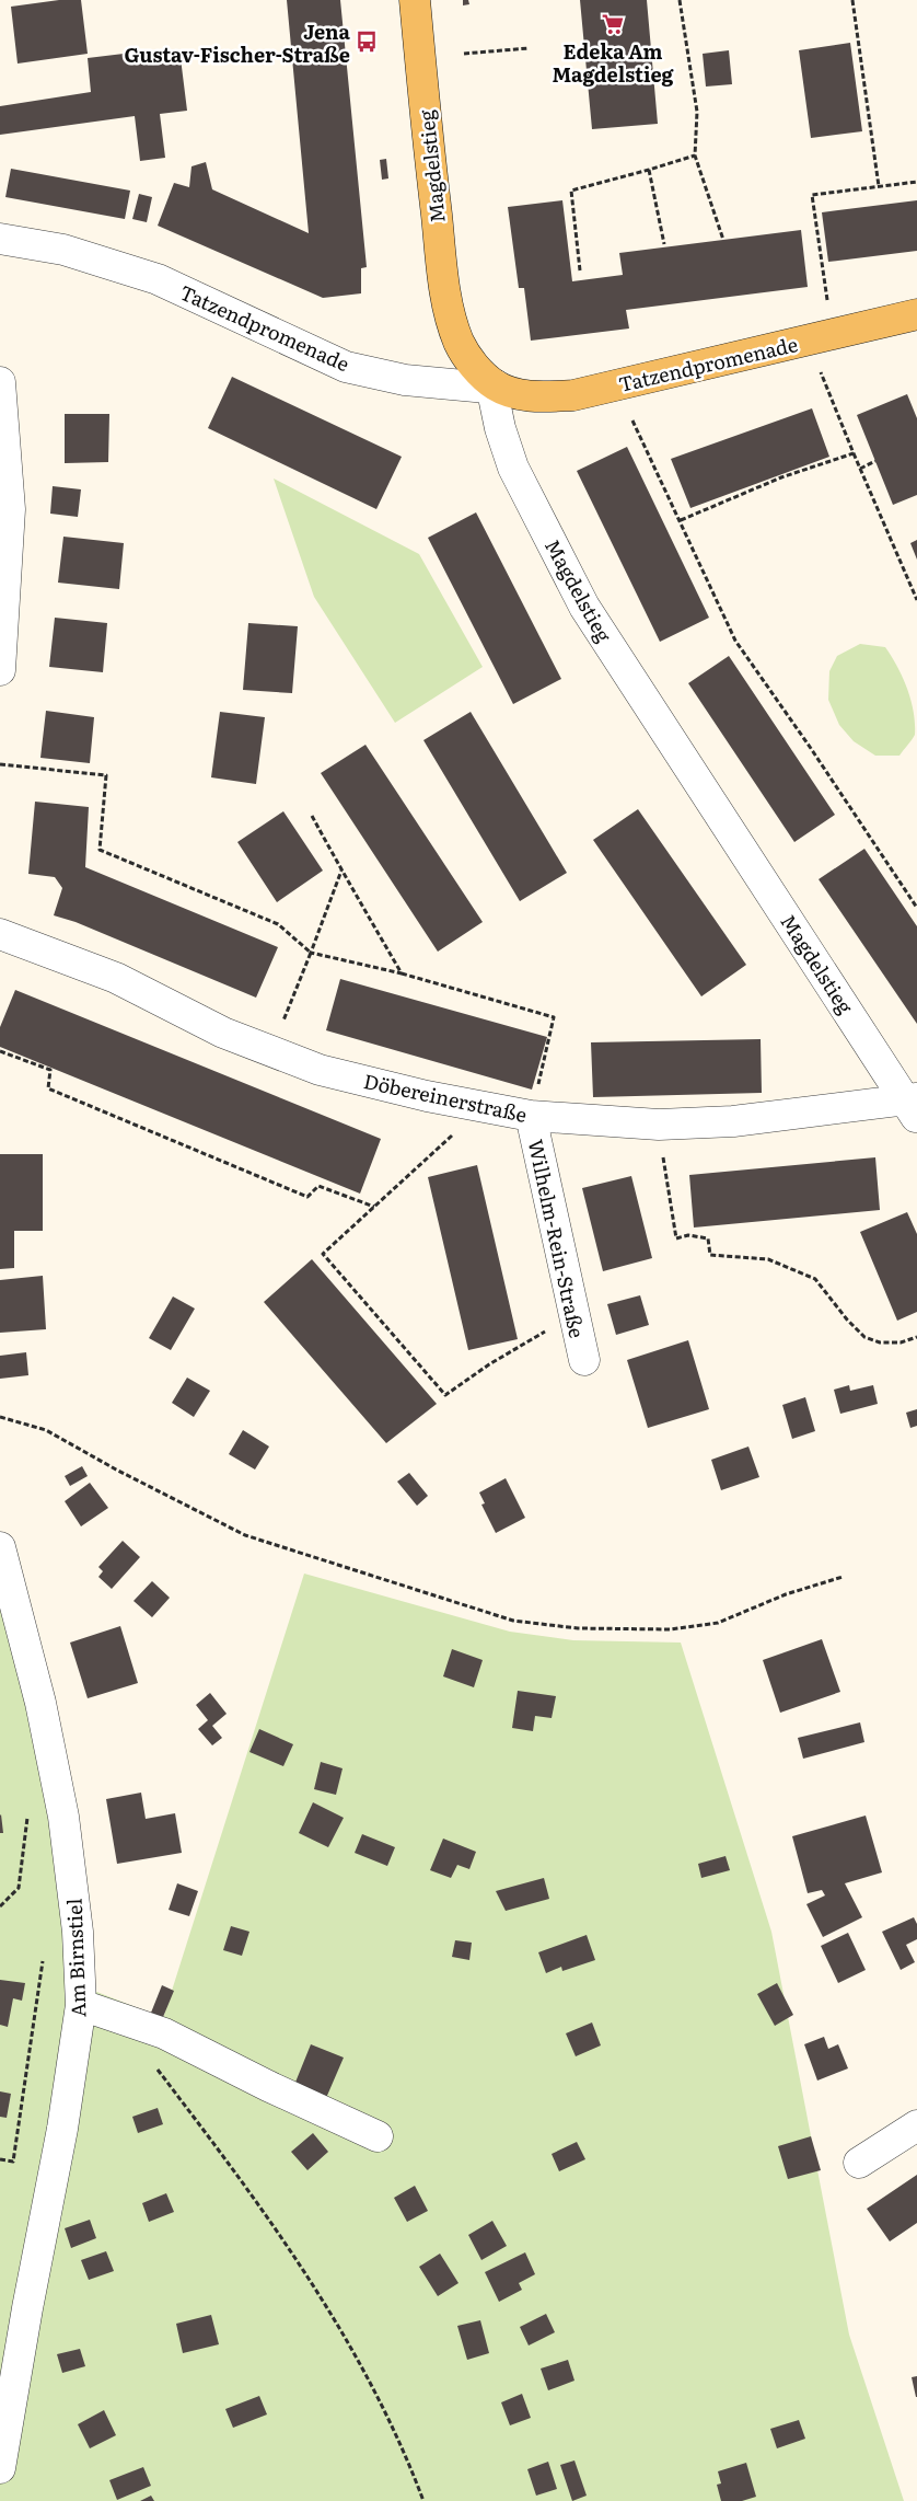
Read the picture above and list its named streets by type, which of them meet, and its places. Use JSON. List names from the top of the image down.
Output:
{
  "streets": {
    "main road": ["Magdelstieg", "Tatzendpromenade"],
    "street": ["Döbereinerstraße", "Wilhelm-Rein-Straße", "Am Birnstiel"]
  },
  "crossings": [
    ["Magdelstieg", "Tatzendpromenade"],
    ["Magdelstieg", "Döbereinerstraße"],
    ["Döbereinerstraße", "Wilhelm-Rein-Straße"]
  ],
  "places": {
    "supermarket": ["Edeka Am Magdelstieg"],
    "bus stop": ["Jena Gustav-Fischer-Straße"]
  }
}
